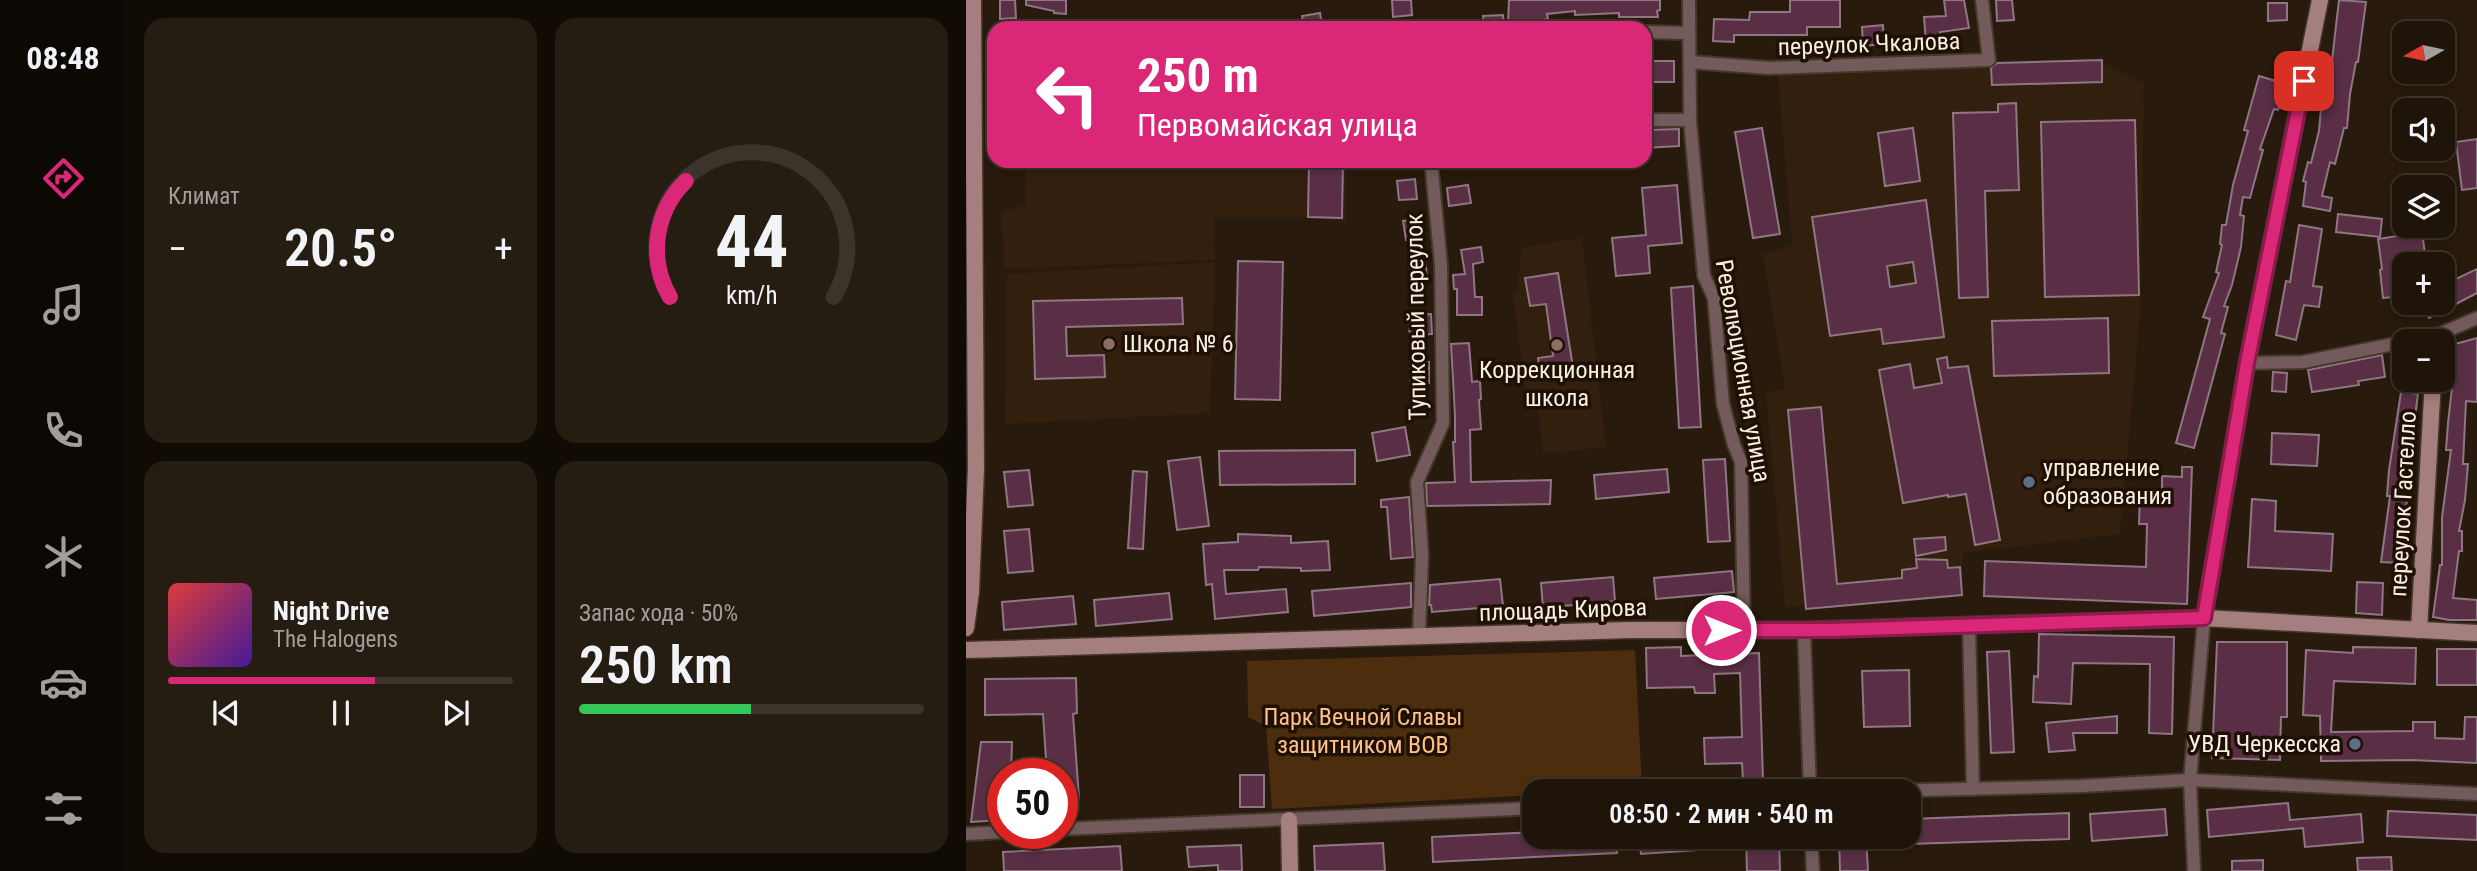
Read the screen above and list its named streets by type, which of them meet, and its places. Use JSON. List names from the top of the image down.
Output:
{
  "streets": {
    "main road": ["переулок Гастелло", "площадь Кирова"],
    "street": ["переулок Чкалова", "Тупиковый переулок", "Революционная улица"]
  },
  "crossings": [
    ["переулок Чкалова", "Революционная улица"],
    ["Тупиковый переулок", "площадь Кирова"],
    ["Революционная улица", "площадь Кирова"],
    ["переулок Гастелло", "площадь Кирова"]
  ],
  "parks": ["Парк Вечной Славы защитником ВОВ"],
  "places": [
    "Школа № 6",
    "Коррекционная школа",
    "управление образования",
    "УВД Черкесска"
  ],
  "north": "left",
  "page": {
    "tabs": "08:48",
    "tile": [
      "Климат",
      ["Запас хода · 50%", "250 km"]
    ],
    "map_buttons": ["+", "−"],
    "turn": ["250 m", "Первомайская улица"],
    "heat": ["−", "20.5°", "+"],
    "song": ["Night Drive", "The Halogens"],
    "limit": "50",
    "trip": "08:50 · 2 мин · 540 m",
    "gauge": ["44", "km/h"]
  }
}
